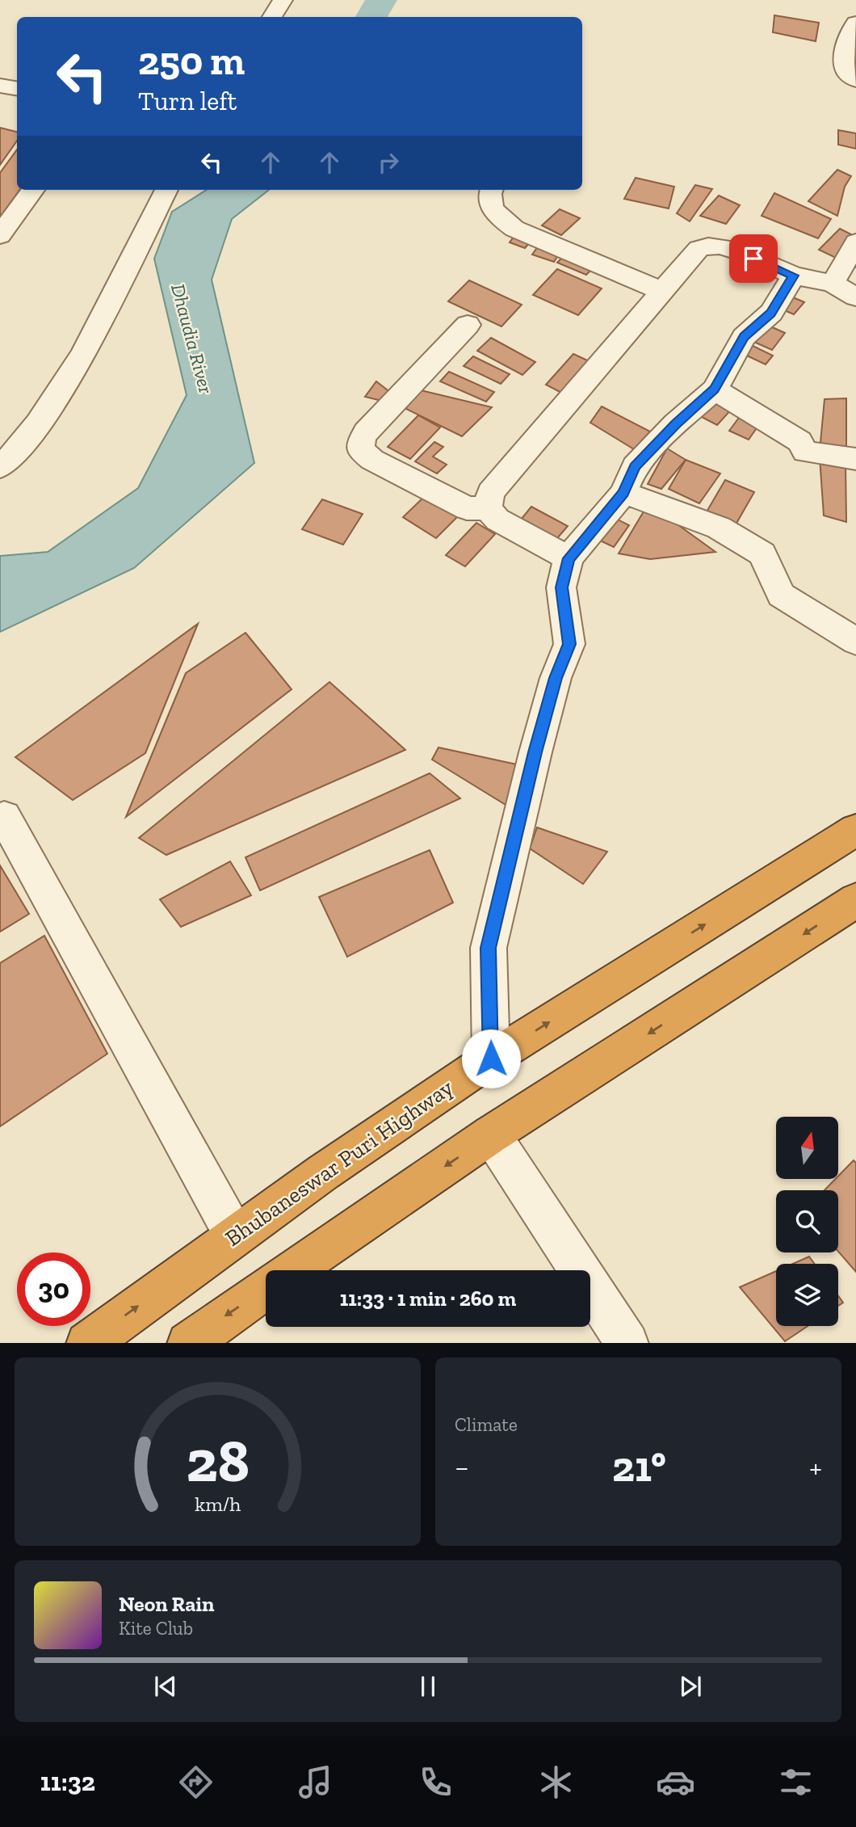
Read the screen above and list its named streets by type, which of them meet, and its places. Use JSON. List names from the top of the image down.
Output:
{
  "streets": {
    "highway": ["Bhubaneswar Puri Highway"]
  },
  "water": ["Dhaudia River"],
  "north": "top",
  "page": {
    "turn": ["250 m", "Turn left"],
    "limit": "30",
    "trip": "11:33 · 1 min · 260 m",
    "tile": "Climate",
    "heat": ["−", "21°", "+"],
    "song": ["Neon Rain", "Kite Club"],
    "tabs": "11:32",
    "gauge": ["28", "km/h"]
  }
}
